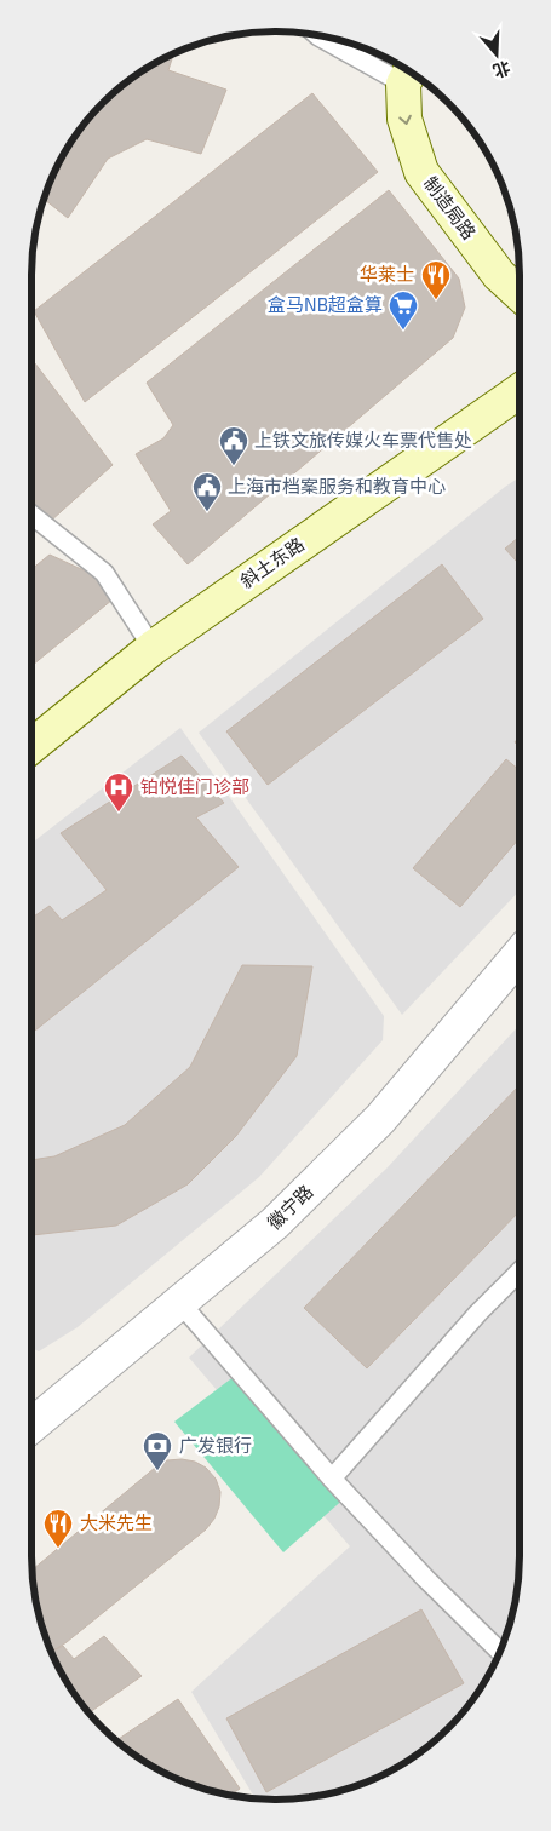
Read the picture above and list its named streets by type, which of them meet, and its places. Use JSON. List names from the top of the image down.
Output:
{
  "streets": {
    "main road": ["制造局路", "斜土东路"],
    "street": ["徽宁路"]
  },
  "one_way": ["制造局路"],
  "places": {
    "restaurant": ["华莱士", "大米先生"],
    "supermarket": ["盒马NB超盒算"],
    "public building": ["上铁文旅传媒火车票代售处", "上海市档案服务和教育中心"],
    "hospital": ["铂悦佳门诊部"],
    "bank": ["广发银行"]
  },
  "north": "bottom"
}
